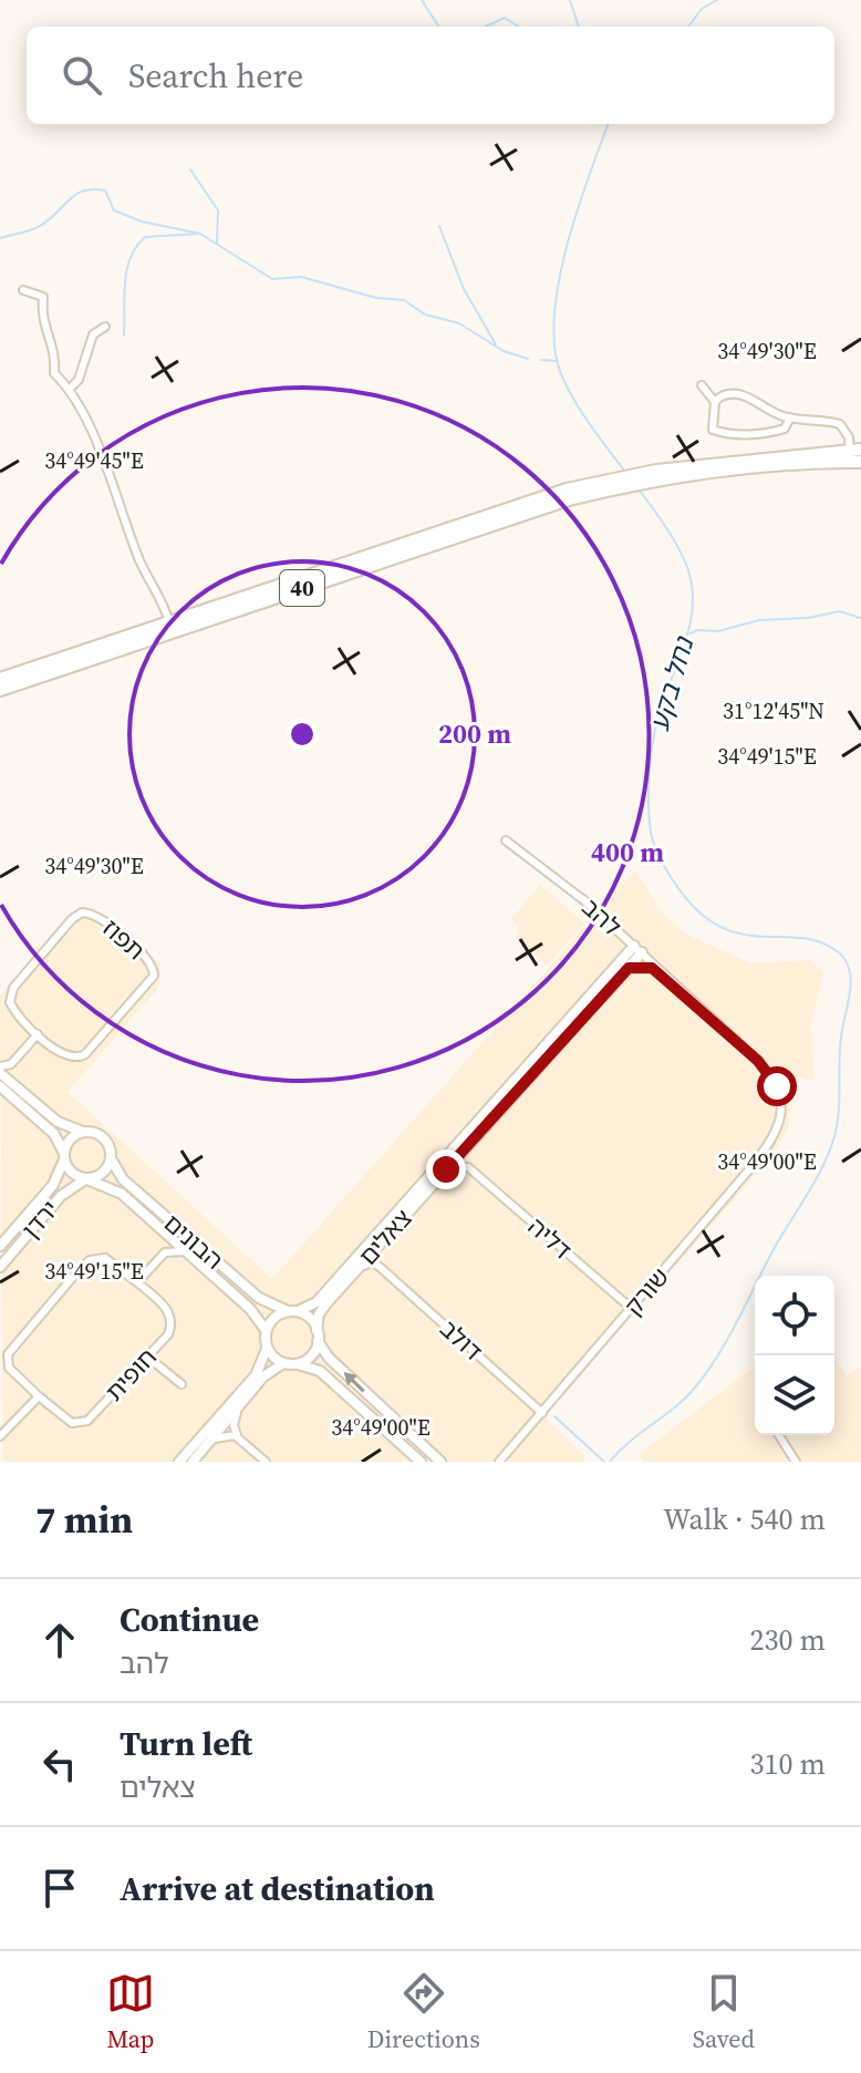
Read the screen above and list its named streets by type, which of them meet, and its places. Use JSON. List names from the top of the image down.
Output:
{
  "streets": {
    "highway": ["40"],
    "street": [
      "להב",
      "תפוז",
      "ירדן",
      "צאלים",
      "דליה",
      "הבונים",
      "שורק",
      "דולב",
      "חופית"
    ]
  },
  "crossings": [
    ["להב", "צאלים"],
    ["להב", "שורק"],
    ["ירדן", "הבונים"],
    ["צאלים", "הבונים"],
    ["דליה", "שורק"],
    ["שורק", "דולב"]
  ],
  "water": ["נחל בקע"],
  "page": {
    "search": "Search here",
    "heading": ["7 min", "Walk · 540 m"],
    "list": [
      ["Continue", "להב", "230 m"],
      ["Turn left", "צאלים", "310 m"],
      "Arrive at destination"
    ],
    "nav": ["Map", "Directions", "Saved"]
  },
  "coordinates": [
    "34°49'30\"E",
    "34°49'45\"E",
    "31°12'45\"N",
    "34°49'15\"E",
    "34°49'00\"E"
  ],
  "rings": ["200 m", "400 m"]
}
